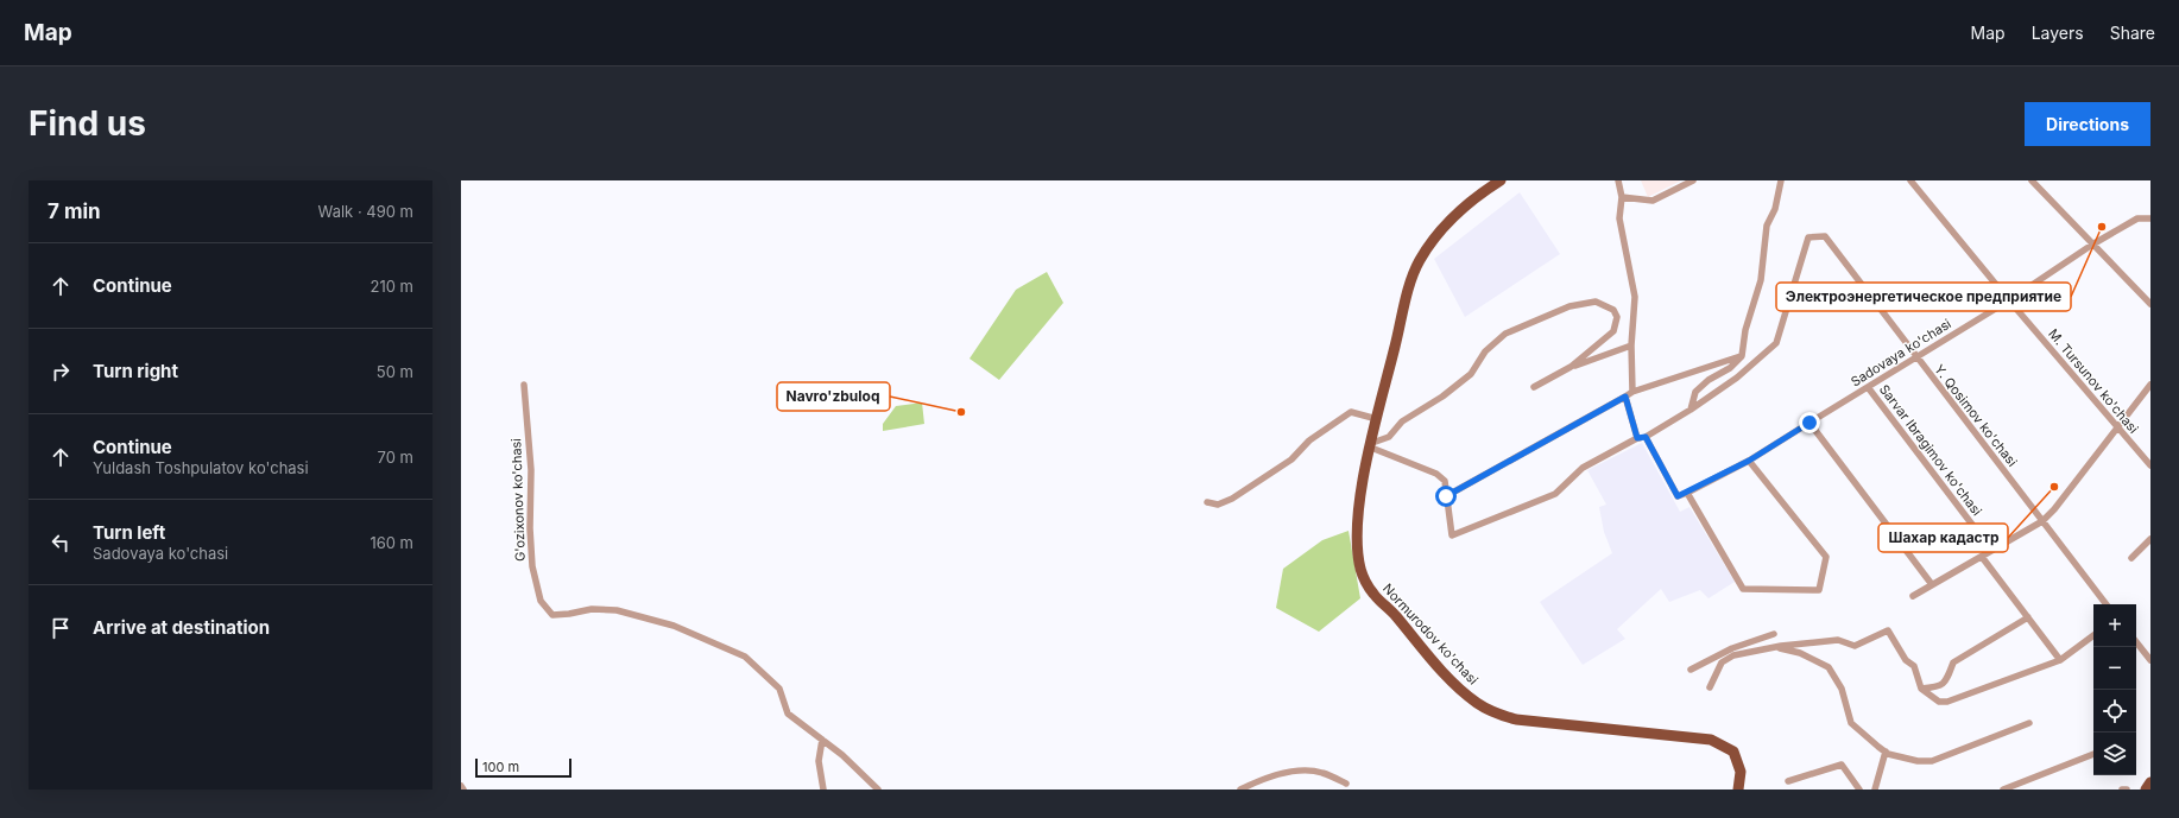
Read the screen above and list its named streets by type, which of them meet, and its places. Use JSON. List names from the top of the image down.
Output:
{
  "streets": {
    "main road": ["Normurodov ko'chasi"],
    "street": [
      "Sadovaya ko'chasi",
      "M. Tursunov ko'chasi",
      "Y. Qosimov ko'chasi",
      "Sarvar Ibragimov ko'chasi",
      "G'ozixonov ko'chasi"
    ]
  },
  "crossings": [
    ["Sadovaya ko'chasi", "M. Tursunov ko'chasi"],
    ["Sadovaya ko'chasi", "Y. Qosimov ko'chasi"],
    ["Sadovaya ko'chasi", "Sarvar Ibragimov ko'chasi"]
  ],
  "places": ["Электроэнергетическое предприятие", "Navro'zbuloq", "Шахар кадастр"],
  "scale_bar": "100 m",
  "page": {
    "header": "Map",
    "nav": ["Map", "Layers", "Share"],
    "buttons": "Directions",
    "title": "Find us",
    "heading": ["7 min", "Walk · 490 m"],
    "list": [
      ["Continue", "210 m"],
      ["Turn right", "50 m"],
      ["Continue", "Yuldash Toshpulatov ko'chasi", "70 m"],
      ["Turn left", "Sadovaya ko'chasi", "160 m"],
      "Arrive at destination"
    ],
    "map_buttons": ["+", "−"],
    "scale": "100 m"
  }
}
